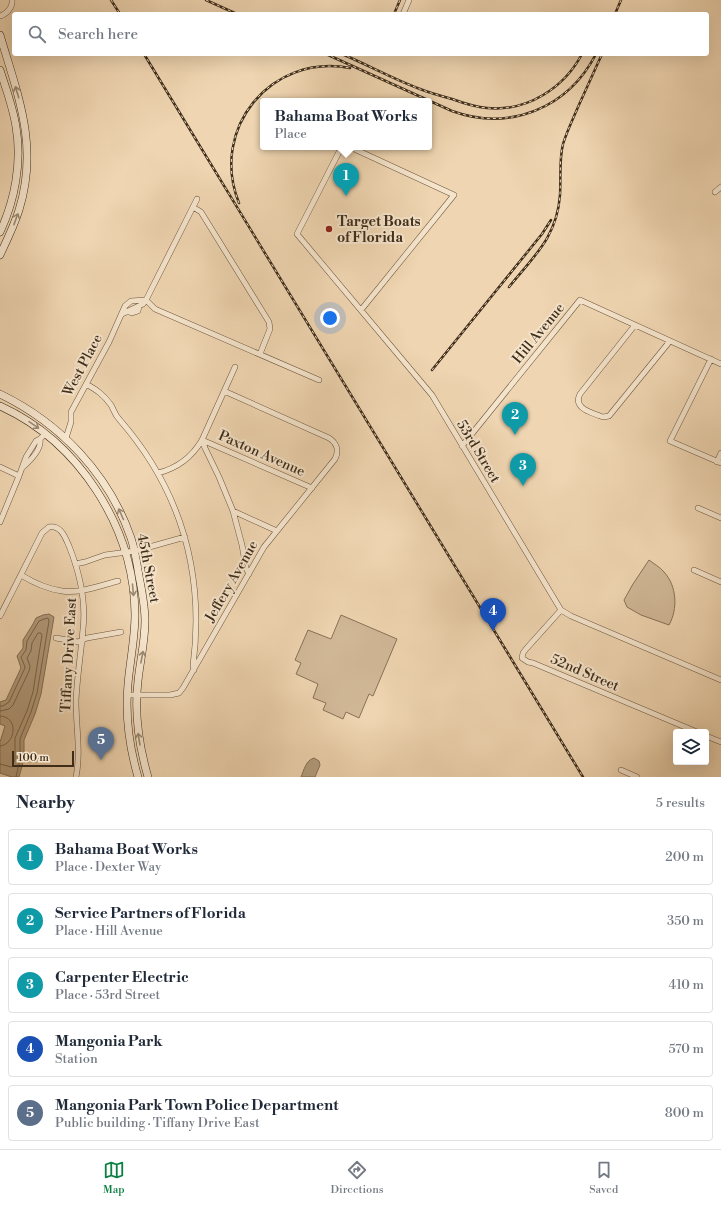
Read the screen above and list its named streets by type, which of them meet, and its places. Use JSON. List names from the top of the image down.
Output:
{
  "streets": {
    "main road": ["45th Street"],
    "street": [
      "Hill Avenue",
      "West Place",
      "53rd Street",
      "Paxton Avenue",
      "Jeffery Avenue",
      "Tiffany Drive East",
      "52nd Street"
    ]
  },
  "crossings": [
    ["Hill Avenue", "53rd Street"],
    ["West Place", "45th Street"],
    ["53rd Street", "52nd Street"],
    ["Paxton Avenue", "Jeffery Avenue"],
    ["45th Street", "Jeffery Avenue"]
  ],
  "places": ["Target Boats of Florida"],
  "scale_bar": "100 m",
  "page": {
    "search": "Search here",
    "popup": ["Bahama Boat Works", "Place"],
    "pins": [
      "1",
      "2",
      "3",
      "4",
      "5"
    ],
    "scale": "100 m",
    "heading": ["Nearby", "5 results"],
    "list": [
      {
        "mark": "1",
        "name": "Bahama Boat Works",
        "note": "Place · Dexter Way",
        "value": "200 m"
      },
      {
        "mark": "2",
        "name": "Service Partners of Florida",
        "note": "Place · Hill Avenue",
        "value": "350 m"
      },
      {
        "mark": "3",
        "name": "Carpenter Electric",
        "note": "Place · 53rd Street",
        "value": "410 m"
      },
      {
        "mark": "4",
        "name": "Mangonia Park",
        "note": "Station",
        "value": "570 m"
      },
      {
        "mark": "5",
        "name": "Mangonia Park Town Police Department",
        "note": "Public building · Tiffany Drive East",
        "value": "800 m"
      }
    ],
    "nav": ["Map", "Directions", "Saved"]
  }
}
